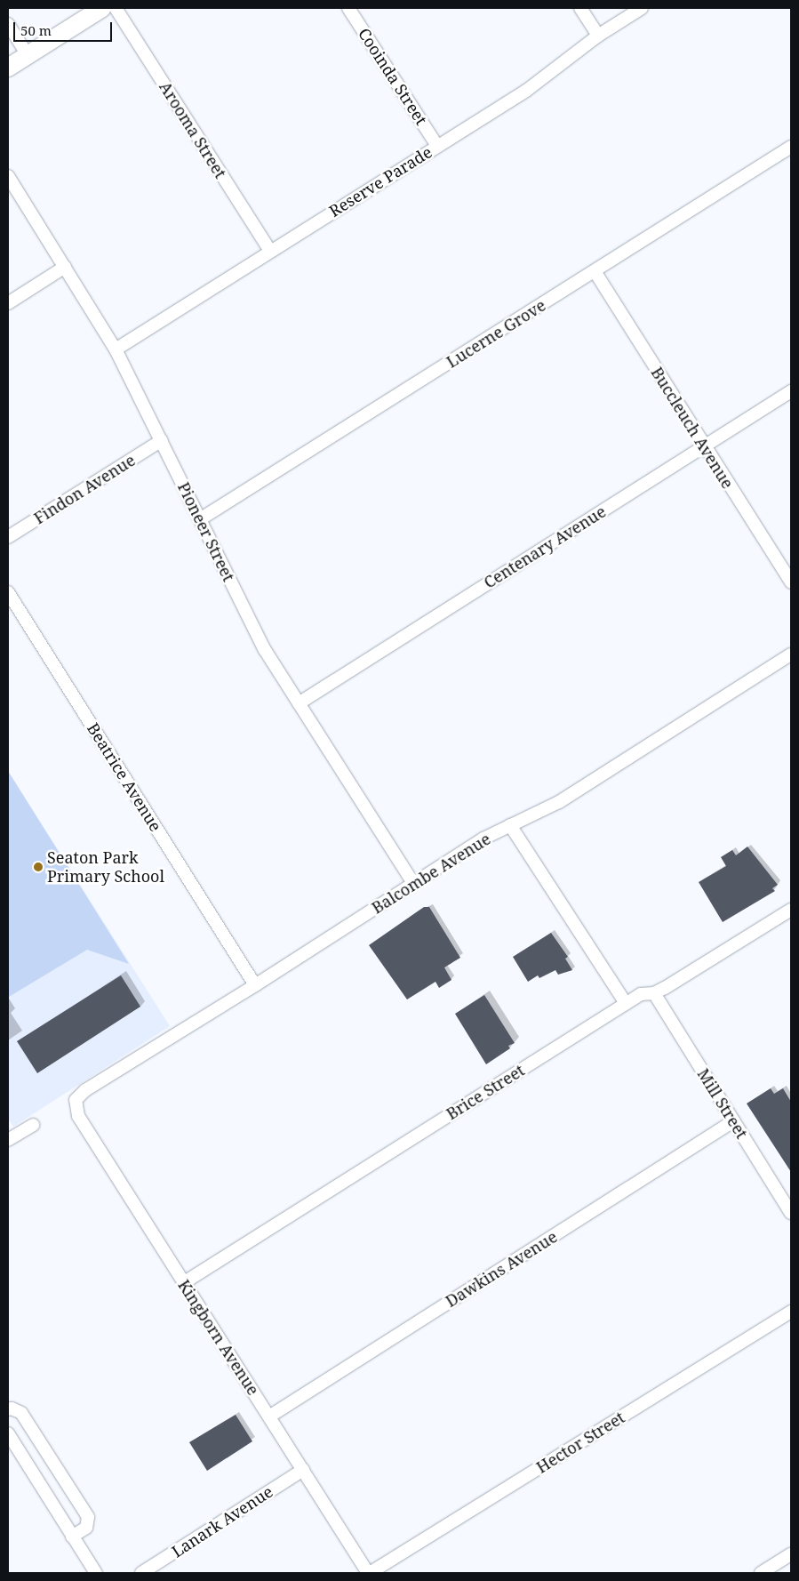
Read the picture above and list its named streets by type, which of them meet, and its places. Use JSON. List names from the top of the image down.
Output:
{
  "streets": {
    "street": [
      "Cooinda Street",
      "Arooma Street",
      "Reserve Parade",
      "Lucerne Grove",
      "Buccleuch Avenue",
      "Findon Avenue",
      "Pioneer Street",
      "Centenary Avenue",
      "Beatrice Avenue",
      "Balcombe Avenue",
      "Brice Street",
      "Mill Street",
      "Dawkins Avenue",
      "Kingborn Avenue",
      "Hector Street",
      "Lanark Avenue"
    ]
  },
  "crossings": [
    ["Cooinda Street", "Reserve Parade"],
    ["Arooma Street", "Reserve Parade"],
    ["Reserve Parade", "Pioneer Street"],
    ["Lucerne Grove", "Buccleuch Avenue"],
    ["Lucerne Grove", "Pioneer Street"],
    ["Buccleuch Avenue", "Centenary Avenue"],
    ["Findon Avenue", "Pioneer Street"],
    ["Pioneer Street", "Centenary Avenue"],
    ["Pioneer Street", "Balcombe Avenue"],
    ["Beatrice Avenue", "Balcombe Avenue"],
    ["Balcombe Avenue", "Kingborn Avenue"],
    ["Brice Street", "Mill Street"],
    ["Brice Street", "Kingborn Avenue"],
    ["Mill Street", "Dawkins Avenue"],
    ["Dawkins Avenue", "Kingborn Avenue"],
    ["Kingborn Avenue", "Hector Street"],
    ["Kingborn Avenue", "Lanark Avenue"]
  ],
  "places": ["Seaton Park Primary School"],
  "scale_bar": "50 m"
}
